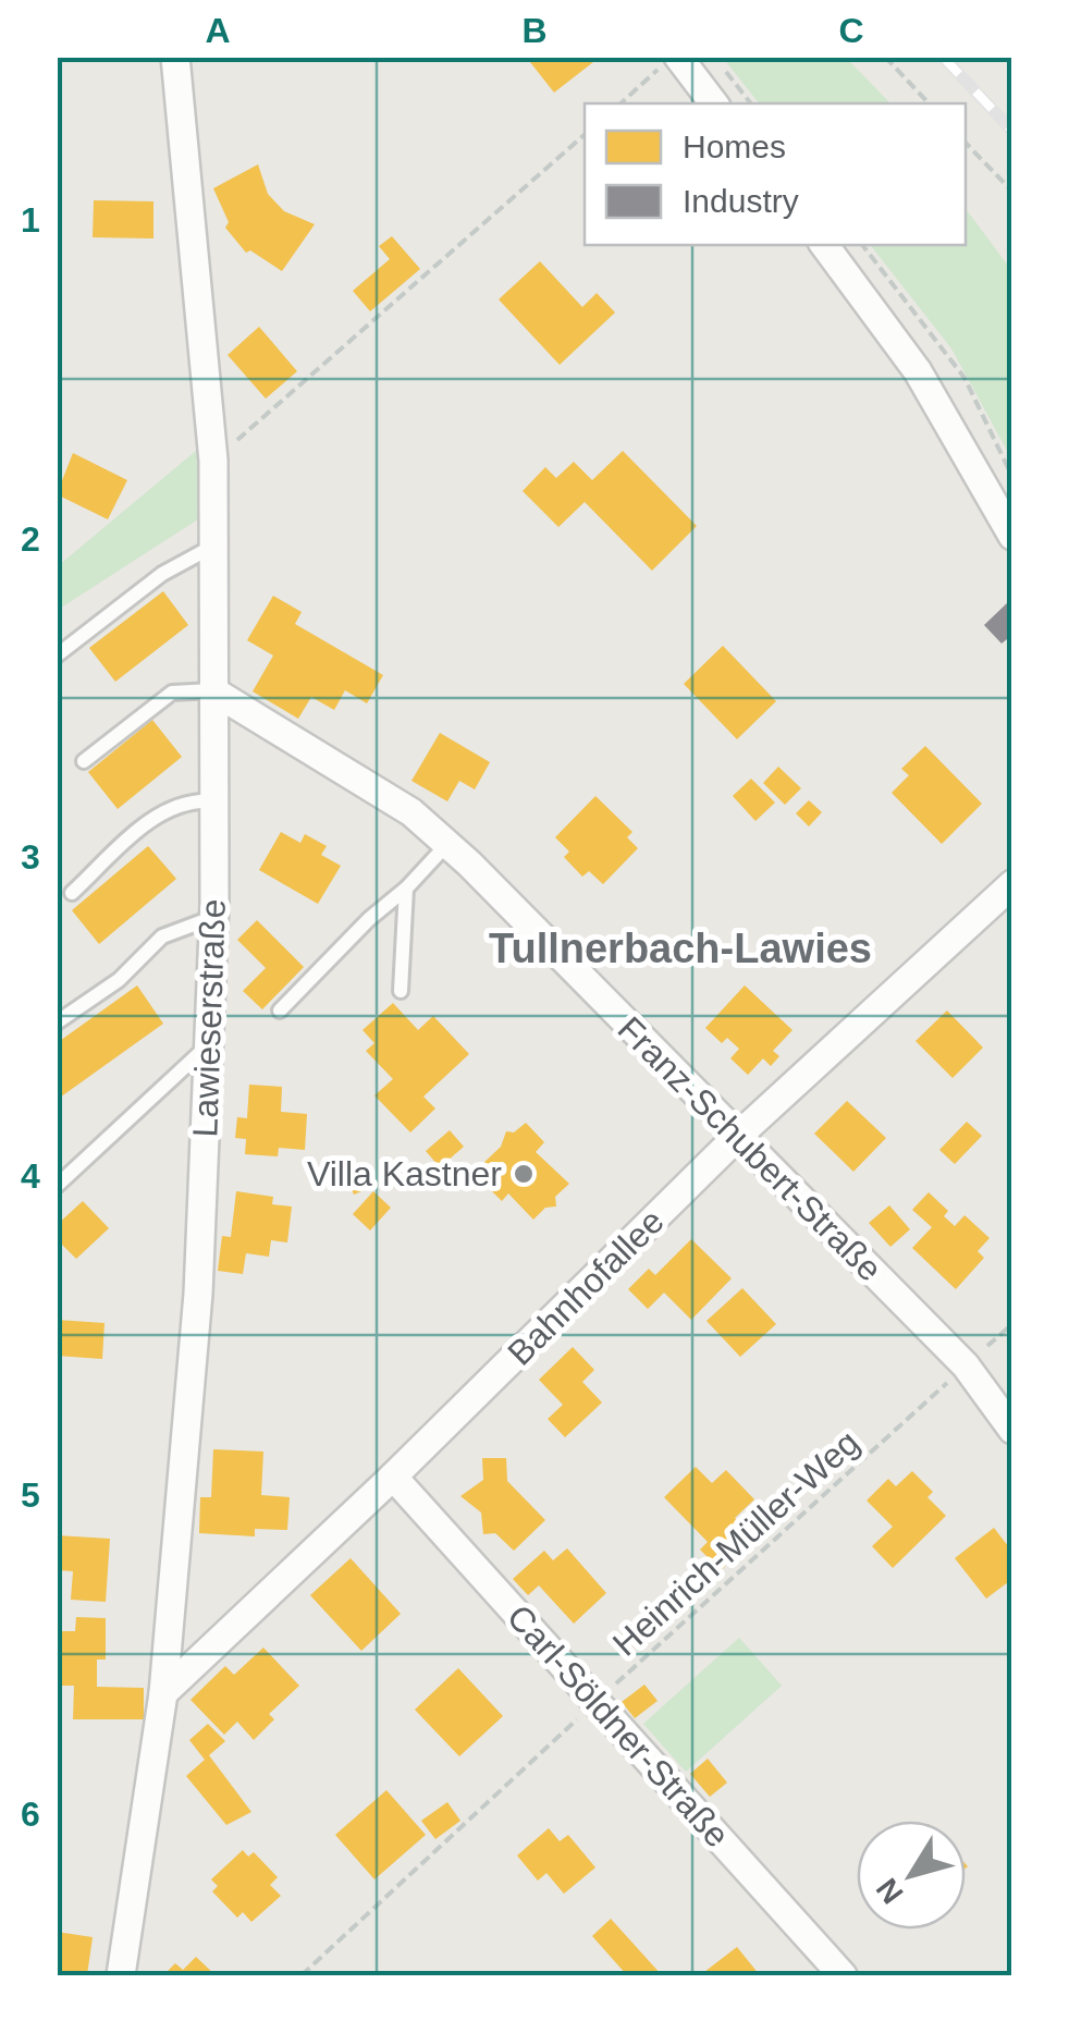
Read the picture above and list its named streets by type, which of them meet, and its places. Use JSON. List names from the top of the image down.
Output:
{
  "streets": {
    "street": [
      "Lawieserstraße",
      "Franz-Schubert-Straße",
      "Bahnhofallee",
      "Carl-Söldner-Straße"
    ],
    "path": ["Heinrich-Müller-Weg"]
  },
  "crossings": [
    ["Lawieserstraße", "Franz-Schubert-Straße"],
    ["Lawieserstraße", "Bahnhofallee"],
    ["Franz-Schubert-Straße", "Bahnhofallee"],
    ["Franz-Schubert-Straße", "Heinrich-Müller-Weg"],
    ["Bahnhofallee", "Carl-Söldner-Straße"],
    ["Heinrich-Müller-Weg", "Carl-Söldner-Straße"]
  ],
  "districts": ["Tullnerbach-Lawies"],
  "places": ["Villa Kastner"],
  "legend": ["Homes", "Industry"],
  "north": "bottom left",
  "grid": {
    "columns": ["A", "B", "C"],
    "rows": [
      "1",
      "2",
      "3",
      "4",
      "5",
      "6"
    ]
  }
}
